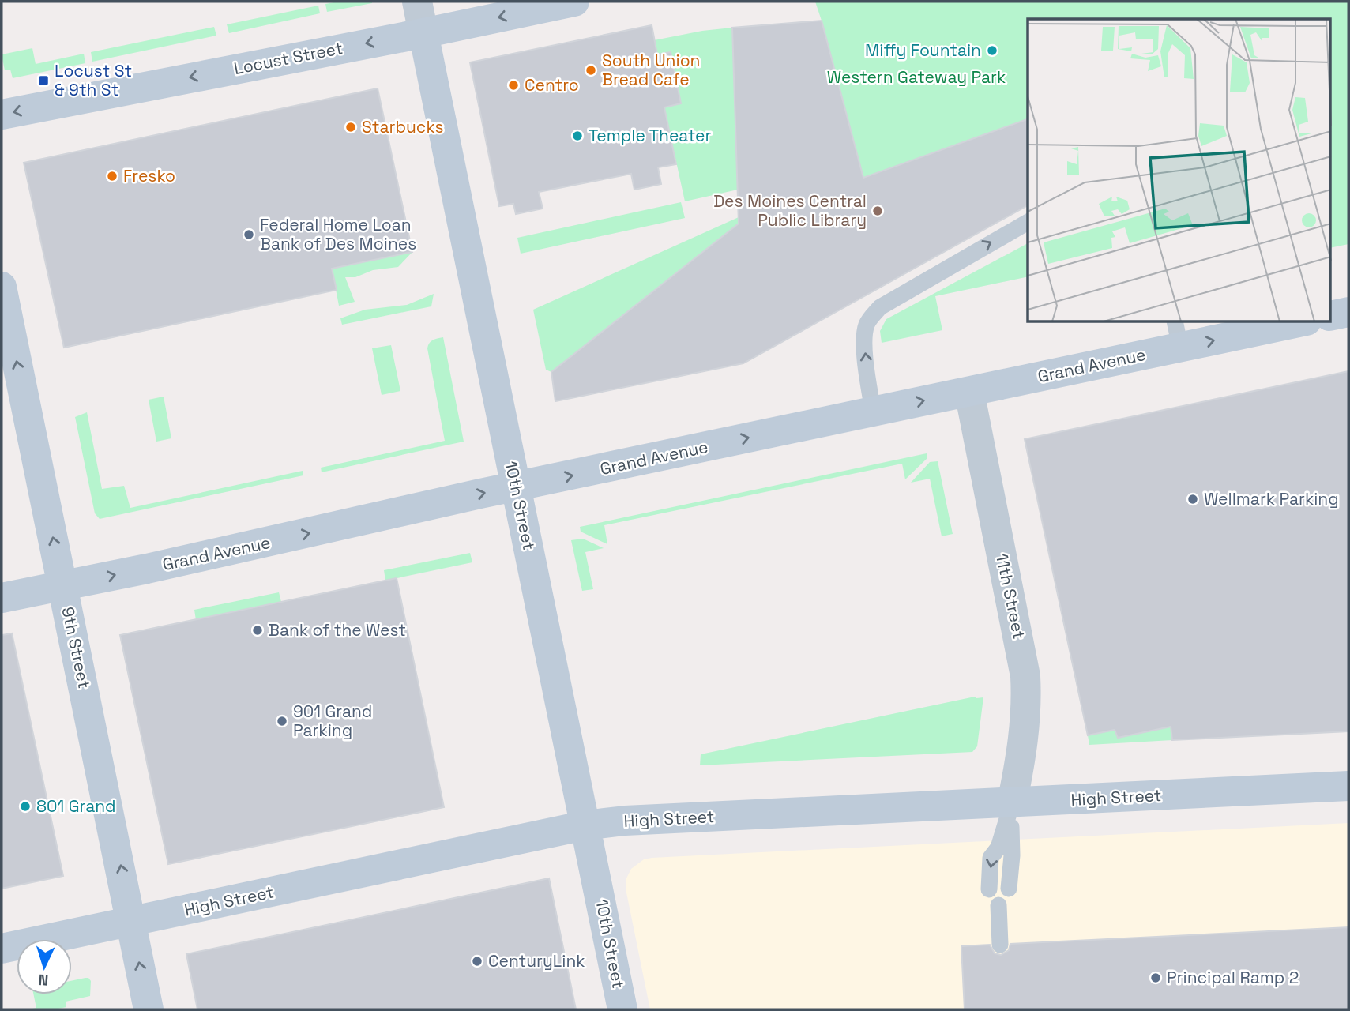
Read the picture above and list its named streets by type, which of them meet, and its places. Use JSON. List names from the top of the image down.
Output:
{
  "streets": {
    "main road": [
      "Locust Street",
      "Grand Avenue",
      "10th Street",
      "9th Street",
      "High Street"
    ],
    "street": ["11th Street"]
  },
  "crossings": [
    ["Locust Street", "10th Street"],
    ["Grand Avenue", "10th Street"],
    ["Grand Avenue", "11th Street"],
    ["Grand Avenue", "9th Street"],
    ["10th Street", "High Street"],
    ["11th Street", "High Street"],
    ["9th Street", "High Street"]
  ],
  "one_way": ["Locust Street", "Grand Avenue", "9th Street"],
  "parks": ["Western Gateway Park"],
  "places": {
    "other": [
      "Miffy Fountain",
      "South Union Bread Cafe",
      "Centro",
      "Starbucks",
      "Temple Theater",
      "Fresko",
      "Des Moines Central Public Library",
      "Federal Home Loan Bank of Des Moines",
      "Wellmark Parking",
      "Bank of the West",
      "901 Grand Parking",
      "801 Grand",
      "CenturyLink",
      "Principal Ramp 2"
    ],
    "transit": ["Locust St & 9th St"]
  },
  "north": "bottom"
}
